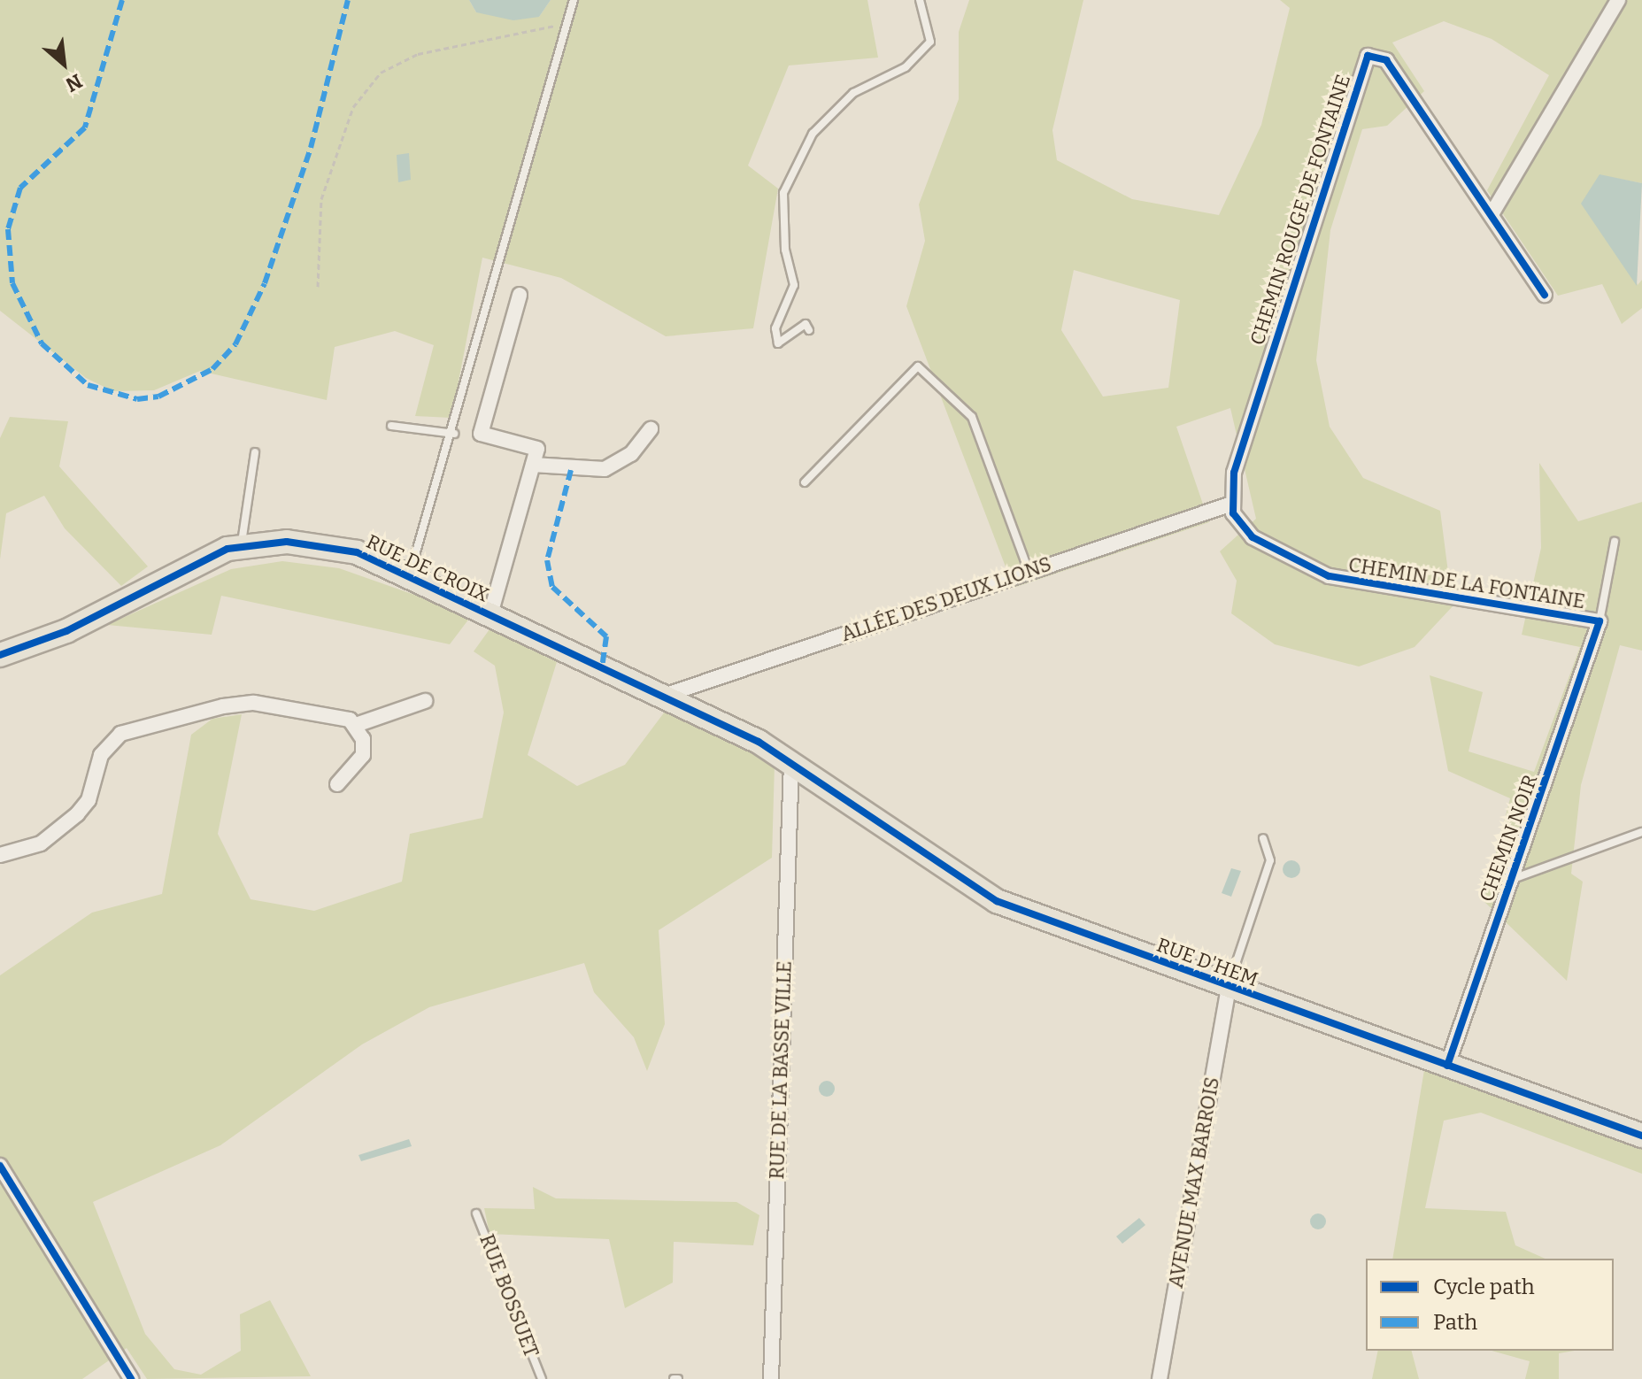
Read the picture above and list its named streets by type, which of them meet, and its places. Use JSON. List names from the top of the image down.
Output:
{
  "streets": {
    "main road": ["RUE DE CROIX", "RUE D'HEM"],
    "street": [
      "CHEMIN ROUGE DE FONTAINE",
      "CHEMIN DE LA FONTAINE",
      "ALLÉE DES DEUX LIONS",
      "CHEMIN NOIR",
      "RUE DE LA BASSE VILLE",
      "AVENUE MAX BARROIS"
    ],
    "lane": ["RUE BOSSUET"]
  },
  "crossings": [
    ["CHEMIN ROUGE DE FONTAINE", "CHEMIN DE LA FONTAINE"],
    ["CHEMIN ROUGE DE FONTAINE", "ALLÉE DES DEUX LIONS"],
    ["RUE DE CROIX", "ALLÉE DES DEUX LIONS"],
    ["RUE DE CROIX", "RUE D'HEM"],
    ["RUE DE CROIX", "RUE DE LA BASSE VILLE"],
    ["CHEMIN DE LA FONTAINE", "ALLÉE DES DEUX LIONS"],
    ["CHEMIN DE LA FONTAINE", "CHEMIN NOIR"],
    ["CHEMIN NOIR", "RUE D'HEM"],
    ["RUE D'HEM", "RUE DE LA BASSE VILLE"],
    ["RUE D'HEM", "AVENUE MAX BARROIS"]
  ],
  "legend": ["Cycle path", "Path"],
  "north": "bottom right"
}
